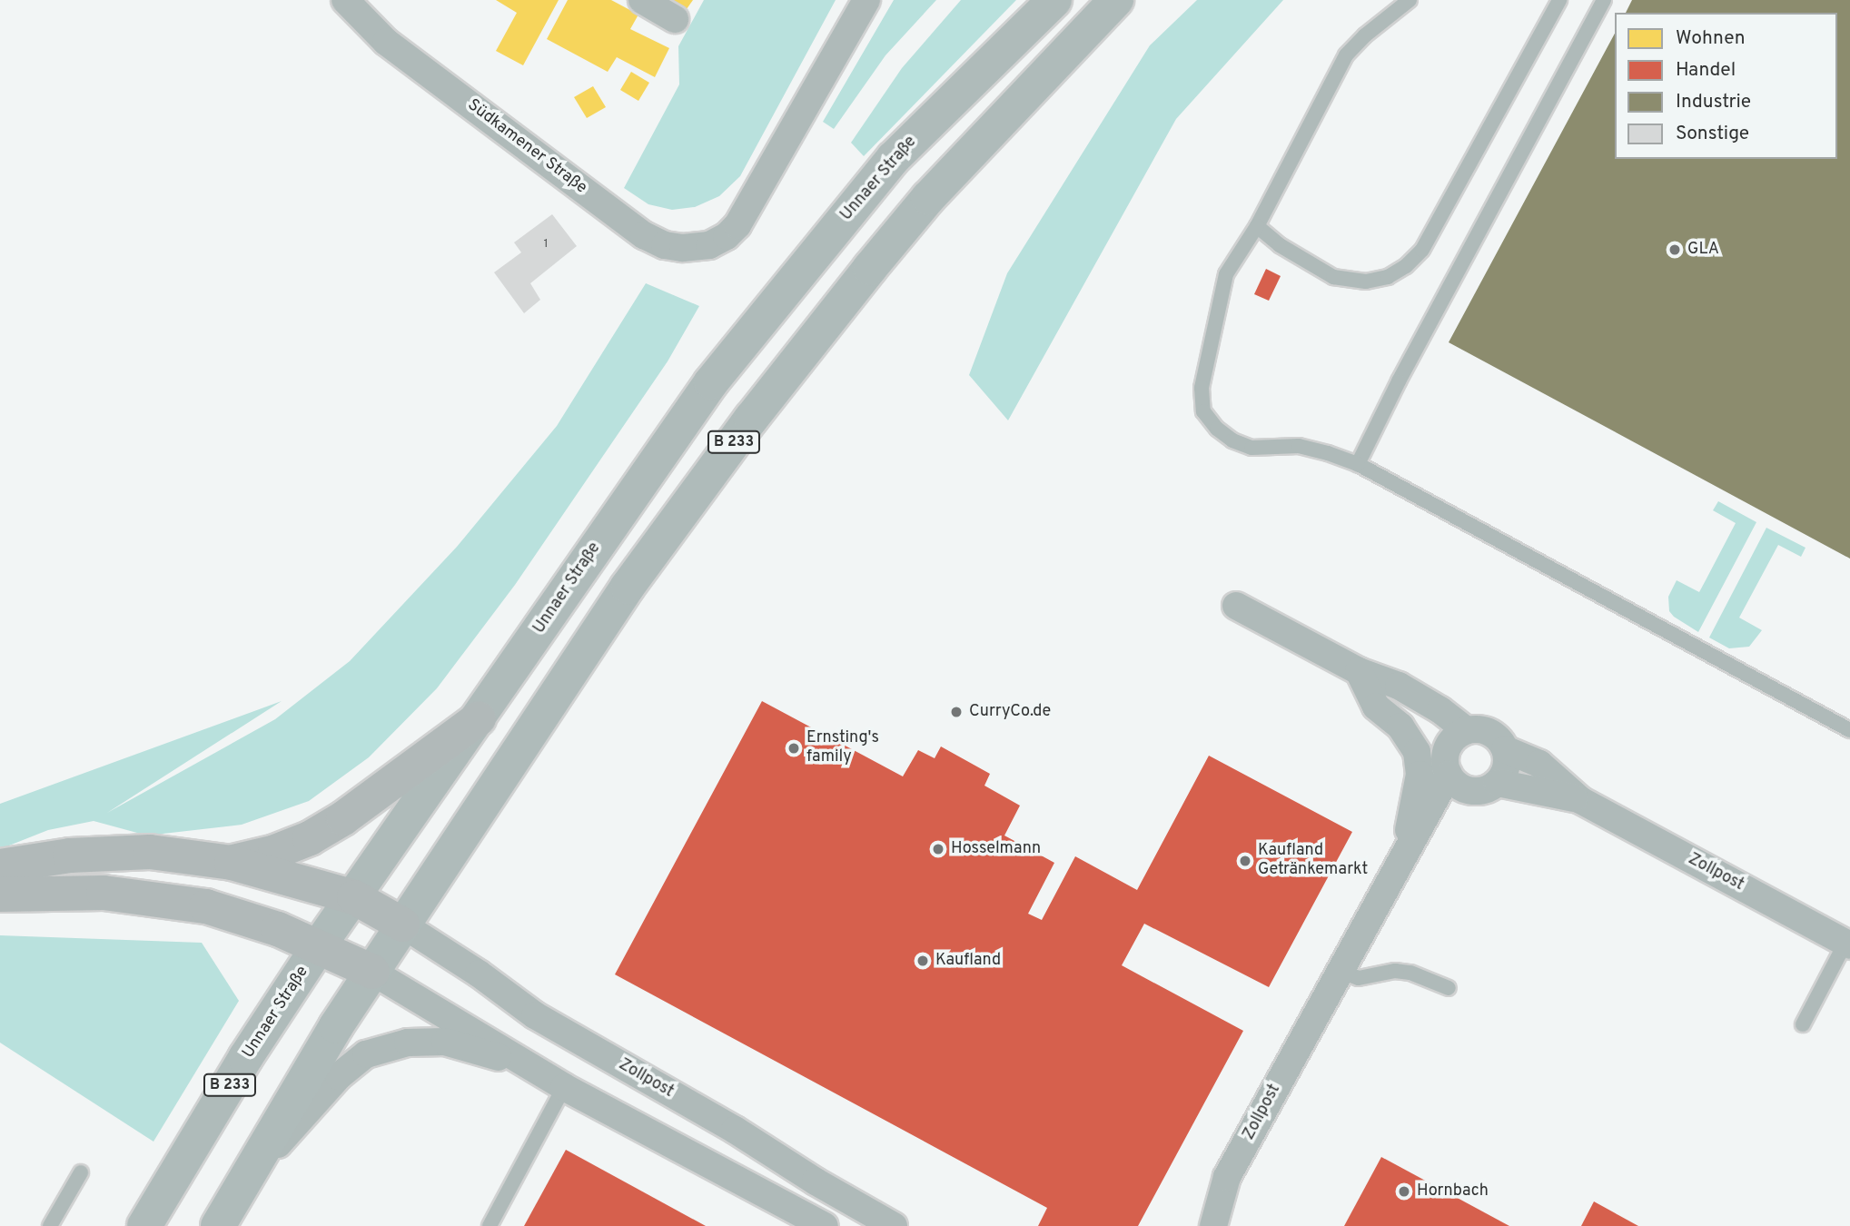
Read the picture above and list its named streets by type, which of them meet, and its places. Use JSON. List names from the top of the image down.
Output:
{
  "streets": {
    "main road": ["Unnaer Straße", "B 233"],
    "street": ["Südkamener Straße", "Zollpost"]
  },
  "crossings": [
    ["B 233", "Zollpost"]
  ],
  "places": [
    "GLA",
    "CurryCo.de",
    "Ernsting's family",
    "Hosselmann",
    "Kaufland Getränkemarkt",
    "Kaufland",
    "Hornbach"
  ],
  "house_numbers": ["1"],
  "legend": [
    "Wohnen",
    "Handel",
    "Industrie",
    "Sonstige"
  ]
}
